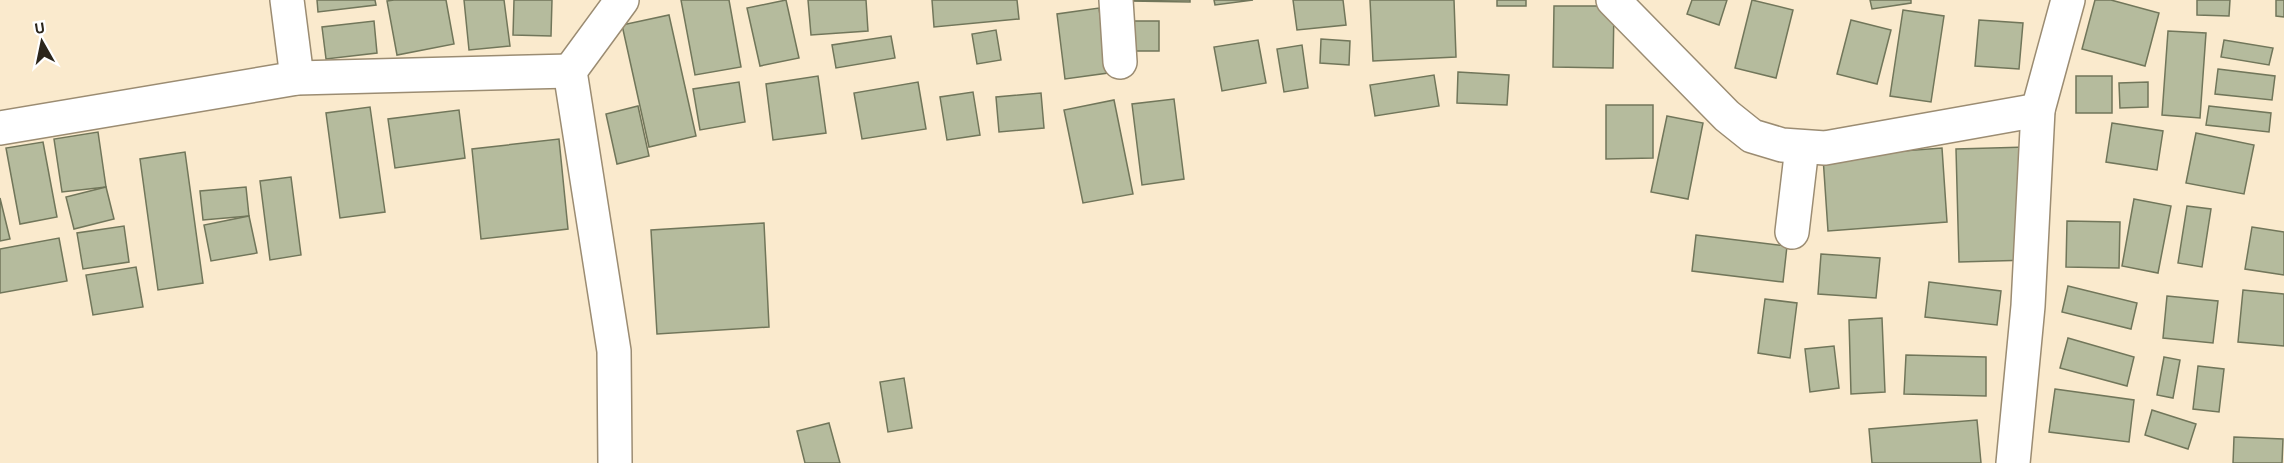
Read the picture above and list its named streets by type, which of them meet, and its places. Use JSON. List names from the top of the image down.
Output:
{
  "north": "top"
}
